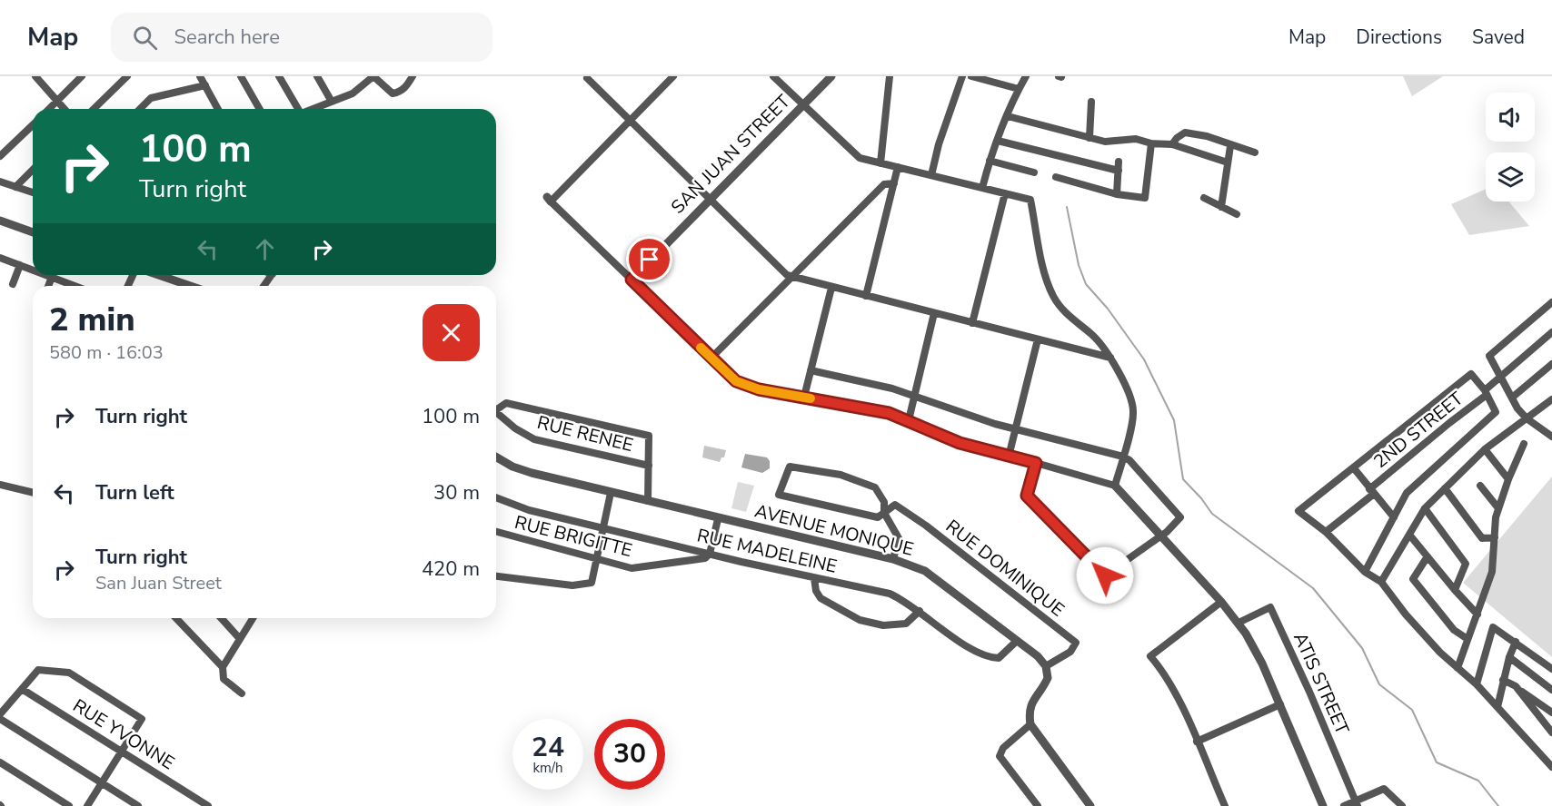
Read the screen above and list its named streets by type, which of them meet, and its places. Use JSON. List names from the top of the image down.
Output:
{
  "streets": {
    "street": [
      "SAN JUAN STREET",
      "2ND STREET",
      "RUE RENEE",
      "AVENUE MONIQUE",
      "RUE BRIGITTE",
      "RUE MADELEINE",
      "RUE DOMINIQUE",
      "ATIS STREET",
      "RUE YVONNE"
    ]
  },
  "crossings": [
    ["AVENUE MONIQUE", "RUE MADELEINE"],
    ["AVENUE MONIQUE", "RUE DOMINIQUE"],
    ["RUE BRIGITTE", "RUE MADELEINE"]
  ],
  "page": {
    "header": "Map",
    "search": "Search here",
    "nav": ["Map", "Directions", "Saved"],
    "turn": ["100 m", "Turn right"],
    "heading": ["2 min", "580 m · 16:03"],
    "list": [
      {
        "name": "Turn right",
        "value": "100 m"
      },
      {
        "name": "Turn left",
        "value": "30 m"
      },
      {
        "name": "Turn right",
        "note": "San Juan Street",
        "value": "420 m"
      }
    ],
    "speed": "24 km/h",
    "limit": "30"
  }
}
